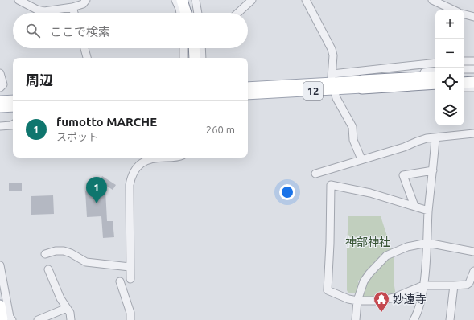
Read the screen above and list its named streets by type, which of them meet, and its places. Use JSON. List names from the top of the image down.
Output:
{
  "streets": {
    "highway": ["12"]
  },
  "parks": ["神部神社"],
  "places": {
    "temple": ["妙遠寺"]
  },
  "page": {
    "map_buttons": ["+", "−"],
    "search": "ここで検索",
    "heading": "周辺",
    "list": [
      {
        "mark": "1",
        "name": "fumotto MARCHE",
        "note": "スポット",
        "value": "260 m"
      }
    ],
    "pins": "1"
  }
}
